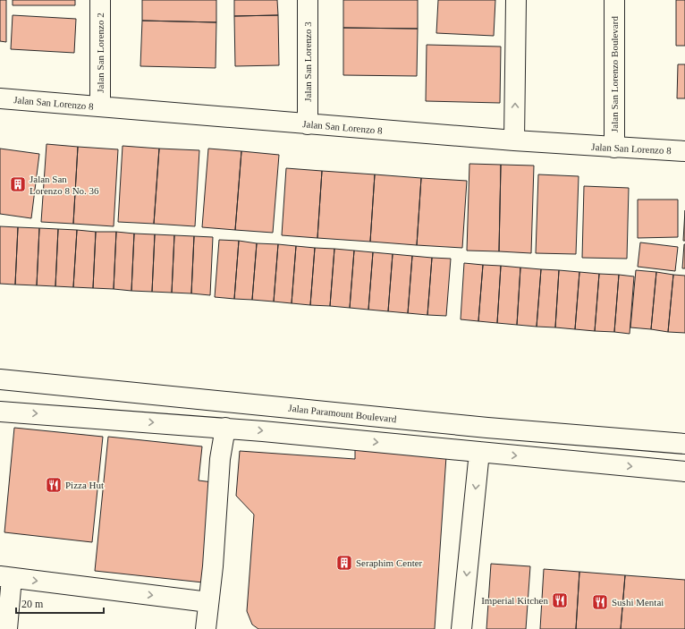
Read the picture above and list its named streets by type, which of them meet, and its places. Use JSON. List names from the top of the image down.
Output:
{
  "streets": {
    "street": [
      "Jalan San Lorenzo 2",
      "Jalan San Lorenzo 3",
      "Jalan San Lorenzo Boulevard",
      "Jalan San Lorenzo 8",
      "Jalan Paramount Boulevard"
    ]
  },
  "crossings": [
    ["Jalan San Lorenzo 2", "Jalan San Lorenzo 8"],
    ["Jalan San Lorenzo 3", "Jalan San Lorenzo 8"],
    ["Jalan San Lorenzo Boulevard", "Jalan San Lorenzo 8"]
  ],
  "places": {
    "building": ["Jalan San Lorenzo 8 No. 36", "Seraphim Center"],
    "restaurant": ["Pizza Hut", "Imperial Kitchen", "Sushi Mentai"]
  },
  "scale_bar": "20 m"
}
